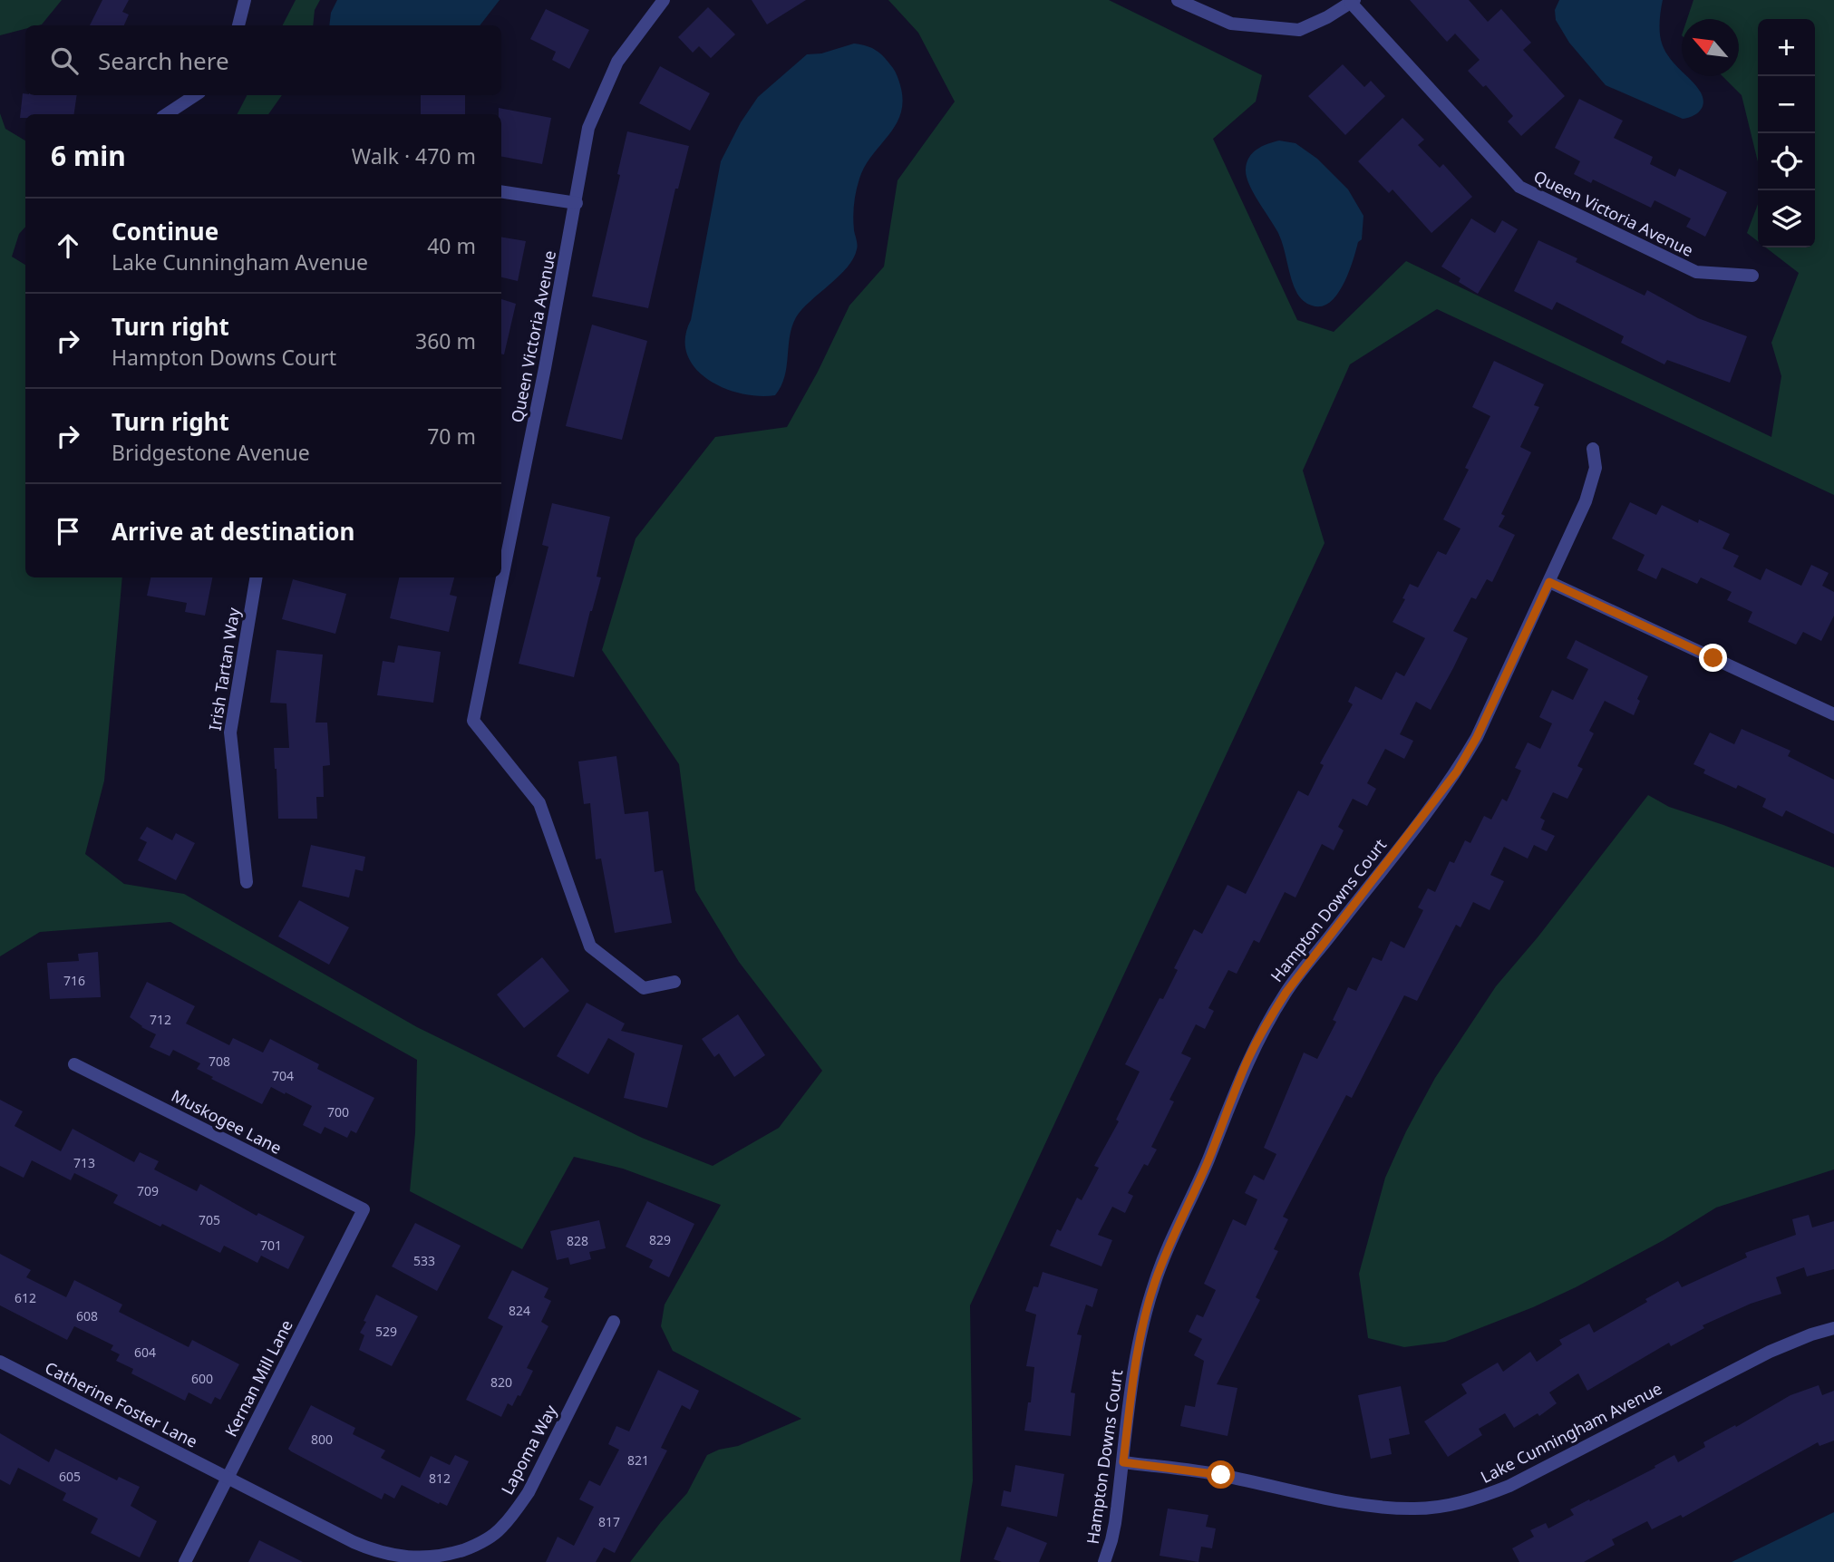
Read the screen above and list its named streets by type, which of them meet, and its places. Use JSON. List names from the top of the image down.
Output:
{
  "streets": {
    "street": [
      "Queen Victoria Avenue",
      "Irish Tartan Way",
      "Hampton Downs Court",
      "Muskogee Lane",
      "Kernan Mill Lane",
      "Catherine Foster Lane",
      "Lake Cunningham Avenue",
      "Lapoma Way"
    ]
  },
  "crossings": [
    ["Hampton Downs Court", "Lake Cunningham Avenue"],
    ["Muskogee Lane", "Kernan Mill Lane"],
    ["Kernan Mill Lane", "Catherine Foster Lane"],
    ["Kernan Mill Lane", "Lapoma Way"],
    ["Catherine Foster Lane", "Lapoma Way"]
  ],
  "house_numbers": [
    "716",
    "712",
    "708",
    "704",
    "700",
    "713",
    "709",
    "705",
    "829",
    "828",
    "701",
    "533",
    "612",
    "824",
    "608",
    "529",
    "604",
    "600",
    "820",
    "800",
    "821",
    "605",
    "812",
    "817"
  ],
  "north": "top left",
  "page": {
    "map_buttons": ["+", "−"],
    "search": "Search here",
    "heading": ["6 min", "Walk · 470 m"],
    "list": [
      ["Continue", "Lake Cunningham Avenue", "40 m"],
      ["Turn right", "Hampton Downs Court", "360 m"],
      ["Turn right", "Bridgestone Avenue", "70 m"],
      "Arrive at destination"
    ]
  }
}
